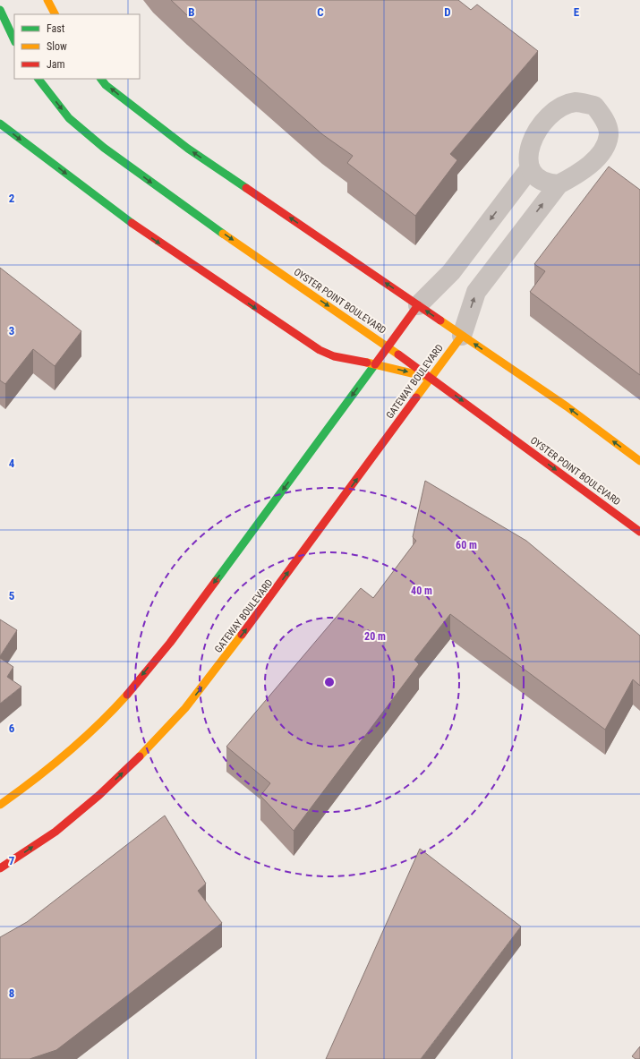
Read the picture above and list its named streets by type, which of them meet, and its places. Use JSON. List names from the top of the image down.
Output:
{
  "streets": {
    "main road": ["OYSTER POINT BOULEVARD", "GATEWAY BOULEVARD"]
  },
  "crossings": [
    ["OYSTER POINT BOULEVARD", "GATEWAY BOULEVARD"]
  ],
  "legend": ["Fast", "Slow", "Jam"],
  "grid": {
    "columns": [
      "B",
      "C",
      "D",
      "E"
    ],
    "rows": [
      "2",
      "3",
      "4",
      "5",
      "6",
      "7",
      "8"
    ]
  },
  "rings": ["60 m", "40 m", "20 m"]
}
